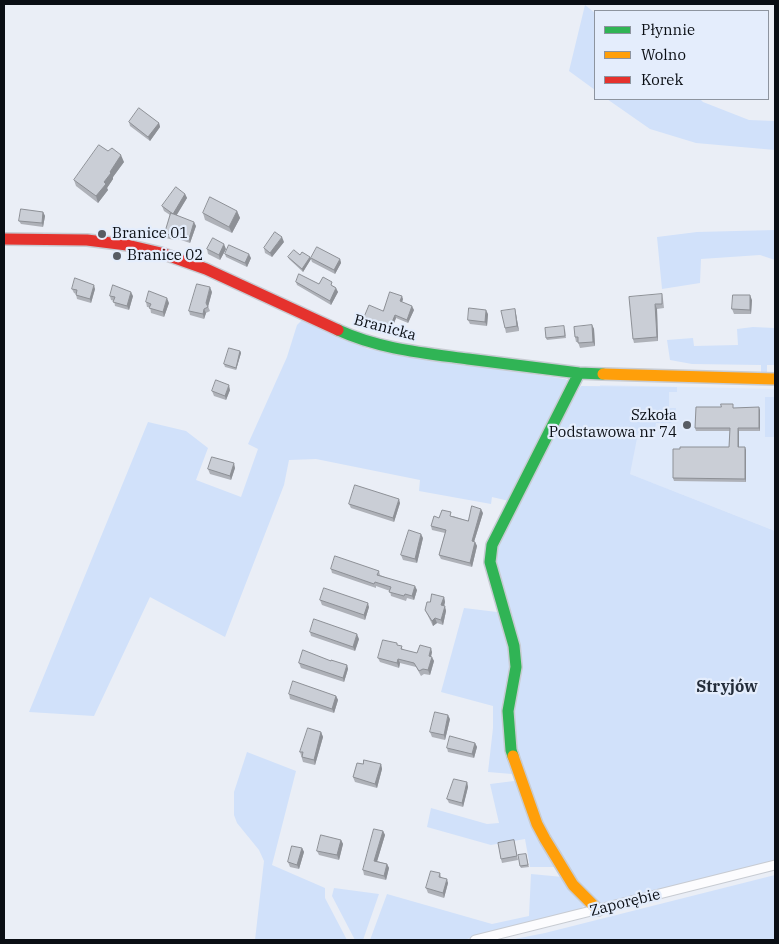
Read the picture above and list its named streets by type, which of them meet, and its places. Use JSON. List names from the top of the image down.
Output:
{
  "streets": {
    "street": ["Branicka", "Zaporębie"]
  },
  "districts": ["Stryjów"],
  "places": ["Branice 01", "Branice 02", "Szkoła Podstawowa nr 74"],
  "legend": ["Płynnie", "Wolno", "Korek"]
}
